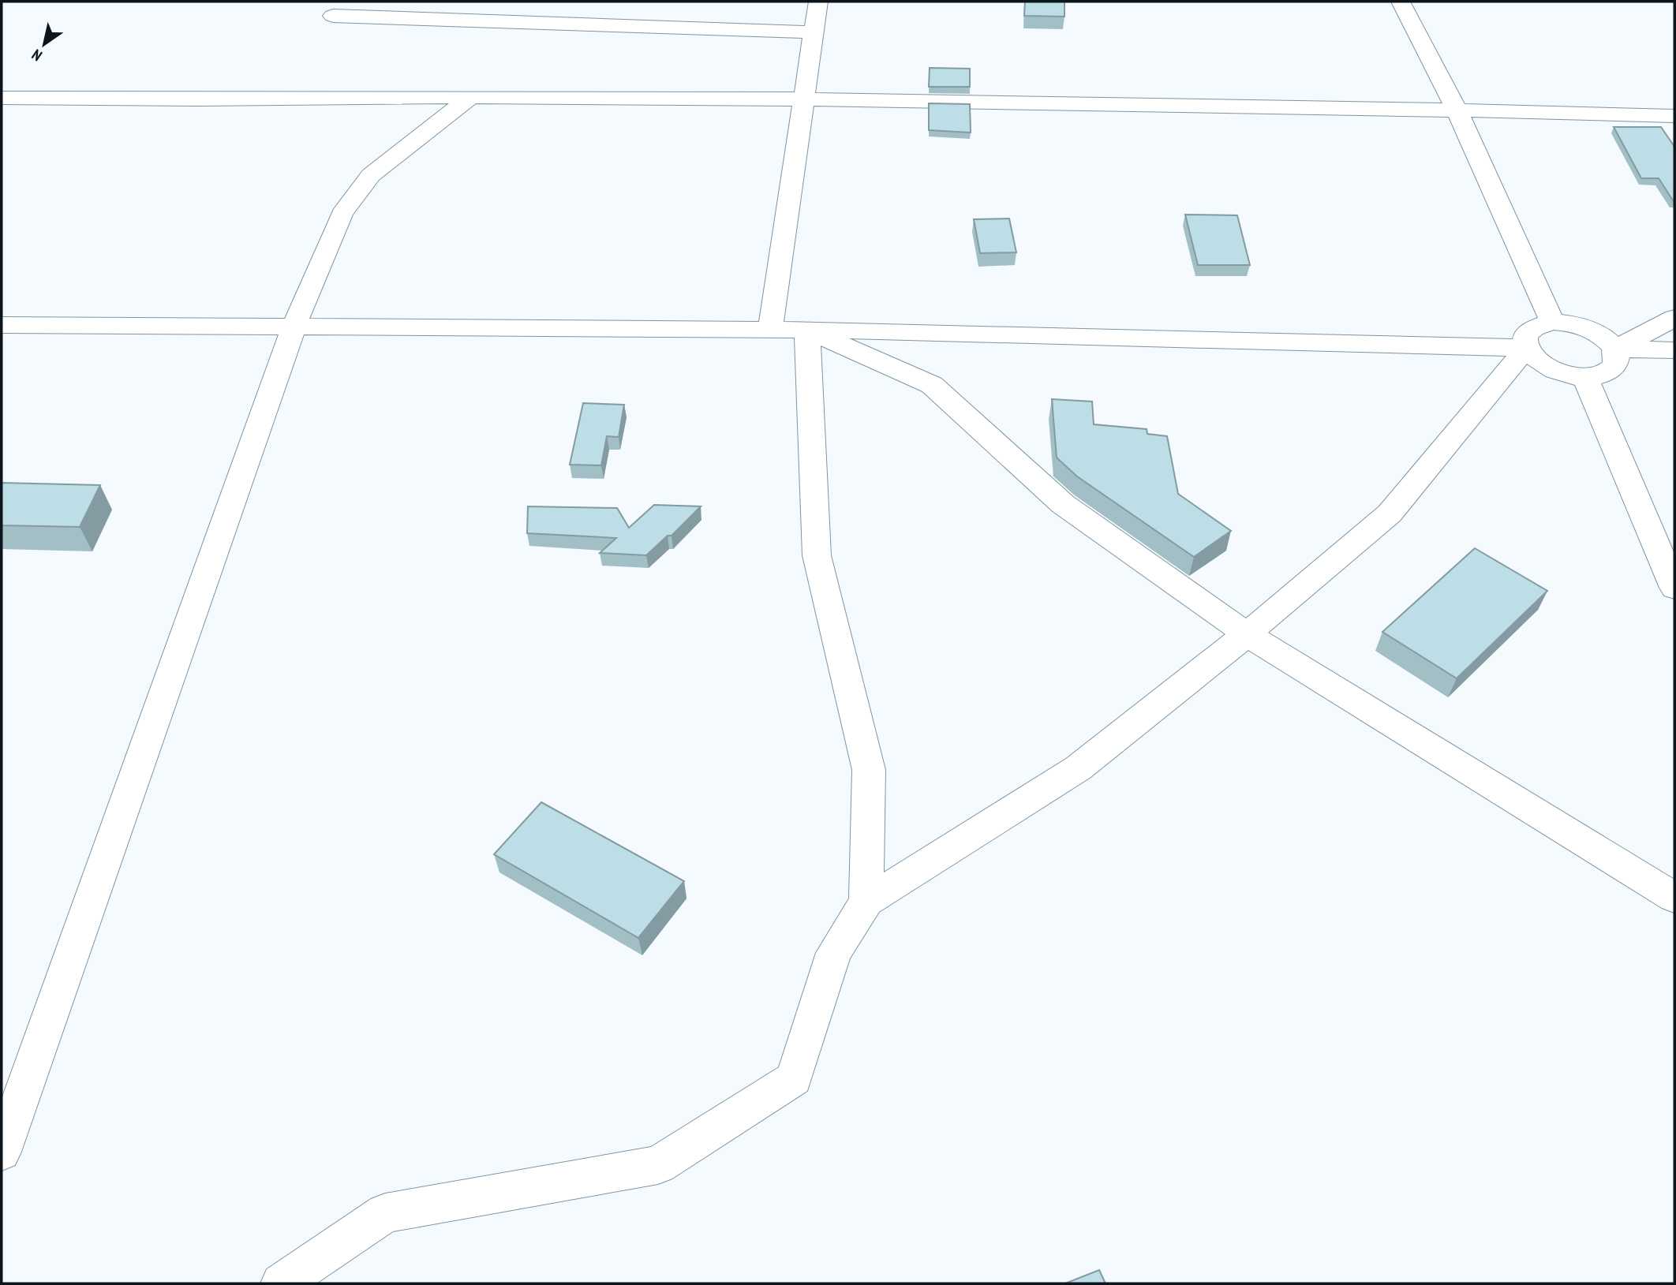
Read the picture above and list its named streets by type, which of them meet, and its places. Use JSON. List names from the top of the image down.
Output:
{
  "north": "bottom left"
}
